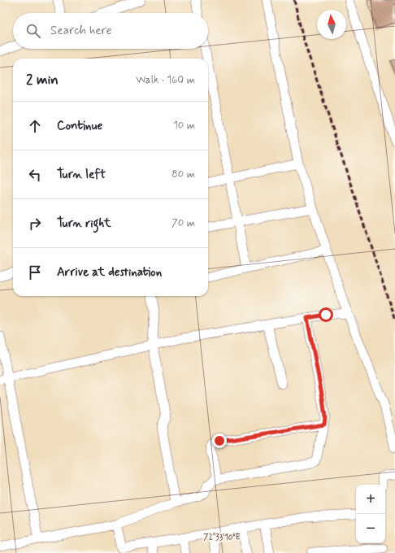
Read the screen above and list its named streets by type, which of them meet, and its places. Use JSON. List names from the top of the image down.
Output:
{
  "north": "top",
  "page": {
    "search": "Search here",
    "heading": ["2 min", "Walk · 160 m"],
    "list": [
      ["Continue", "10 m"],
      ["Turn left", "80 m"],
      ["Turn right", "70 m"],
      "Arrive at destination"
    ],
    "map_buttons": ["+", "−"]
  },
  "coordinates": ["72°33'10\"E"]
}
